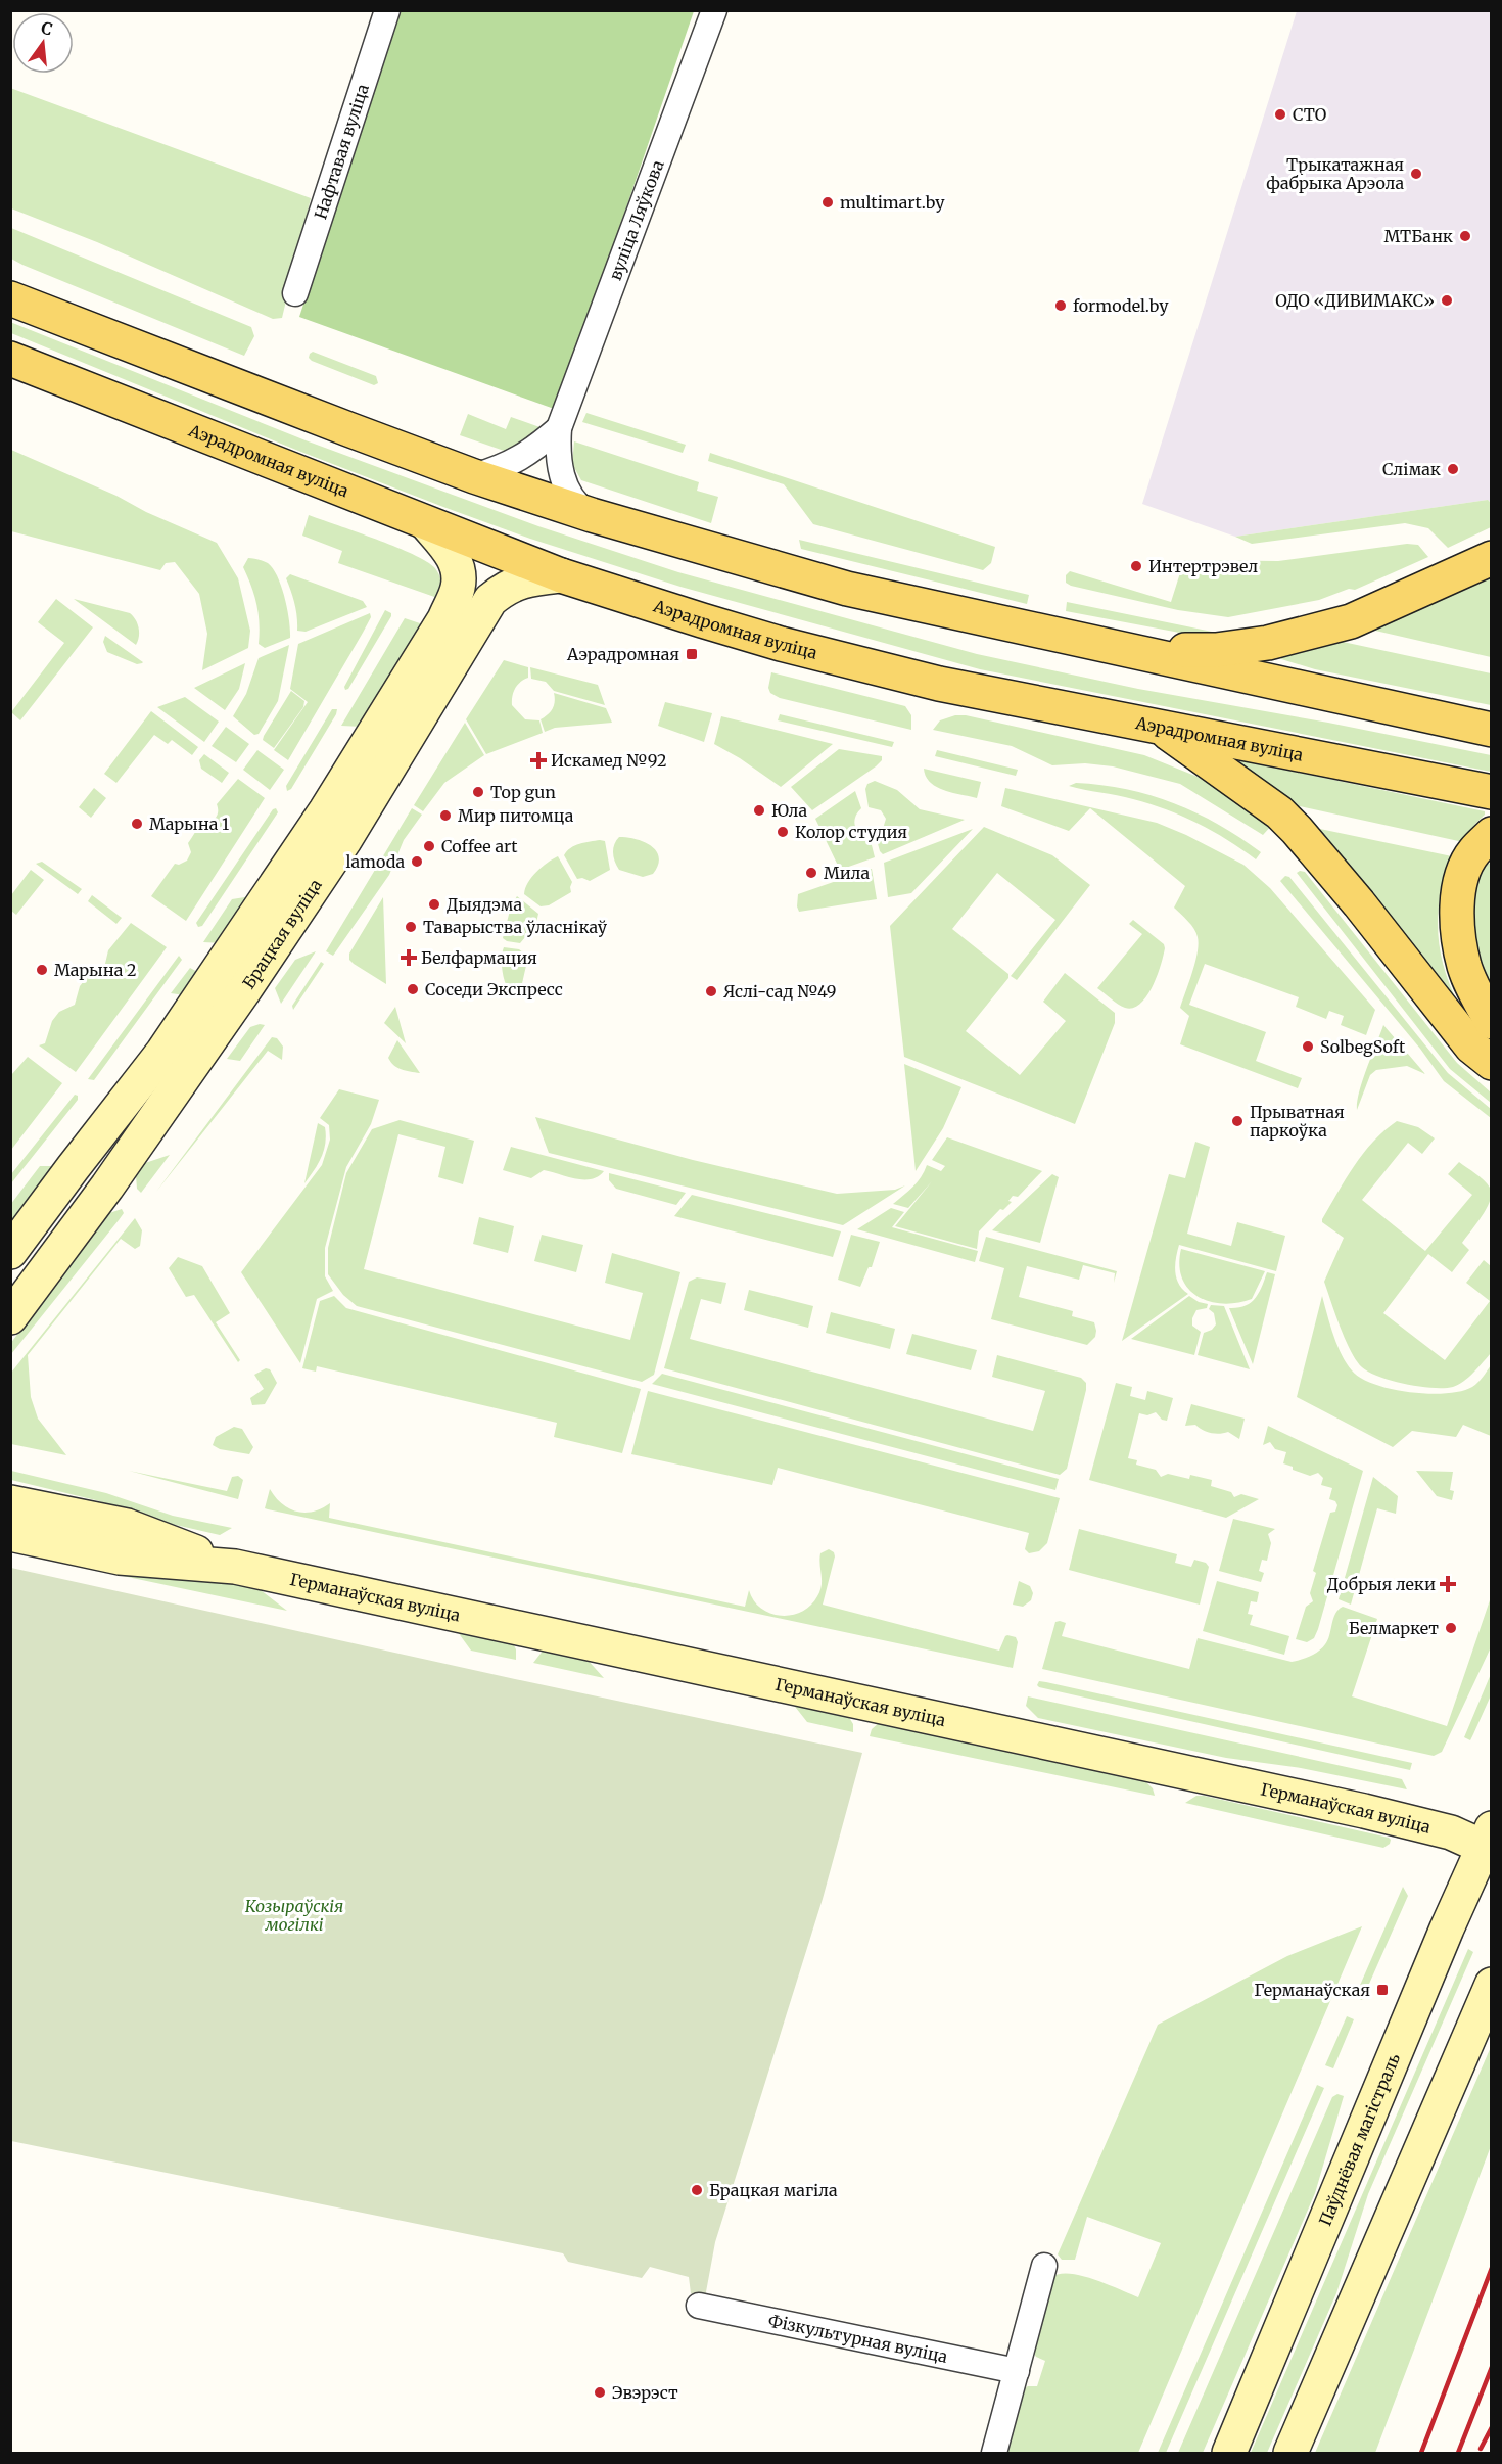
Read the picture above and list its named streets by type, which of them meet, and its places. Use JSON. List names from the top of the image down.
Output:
{
  "streets": {
    "main road": ["Аэрадромная вуліца"],
    "street": [
      "Нафтавая вуліца",
      "вуліца Ляўкова",
      "Брацкая вуліца",
      "Германаўская вуліца",
      "Паўднёвая магістраль",
      "Фізкультурная вуліца"
    ]
  },
  "crossings": [
    ["Аэрадромная вуліца", "Брацкая вуліца"],
    ["Германаўская вуліца", "Паўднёвая магістраль"]
  ],
  "parks": ["Козыраўскія могілкі"],
  "places": {
    "other": [
      "СТО",
      "Трыкатажная фабрыка Арэола",
      "multimart.by",
      "МТБанк",
      "ОДО «ДИВИМАКС»",
      "formodel.by",
      "Слімак",
      "Интертрэвел",
      "Top gun",
      "Юла",
      "Мир питомца",
      "Марына 1",
      "Колор студия",
      "Coffee art",
      "lamoda",
      "Мила",
      "Дыядэма",
      "Таварыства ўласнікаў",
      "Марына 2",
      "Соседи Экспресс",
      "Яслі-сад №49",
      "SolbegSoft",
      "Прыватная паркоўка",
      "Белмаркет",
      "Брацкая магіла",
      "Эвэрэст"
    ],
    "transit": ["Аэрадромная", "Германаўская"],
    "health": ["Искамед №92", "Белфармация", "Добрыя леки"]
  },
  "north": "top"
}
